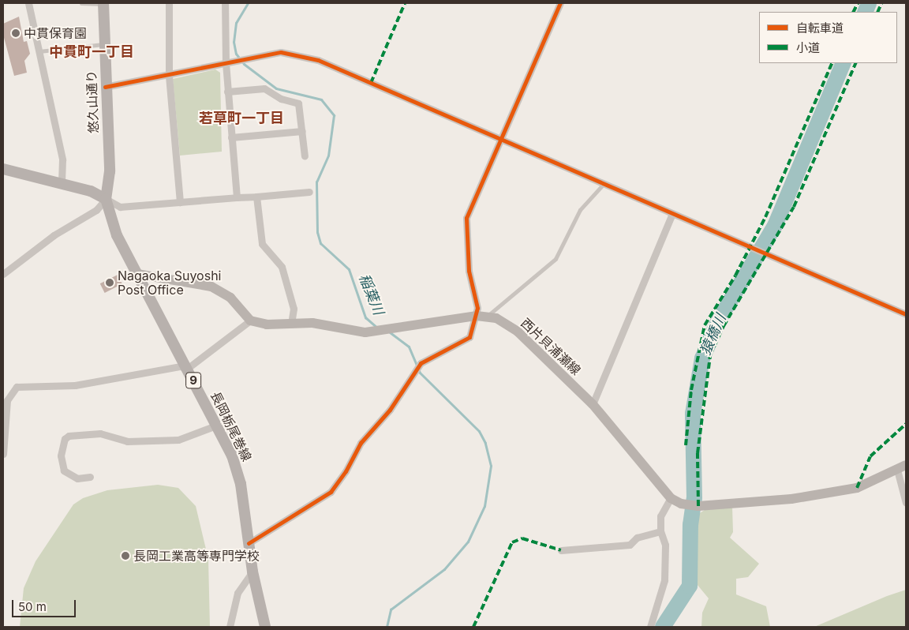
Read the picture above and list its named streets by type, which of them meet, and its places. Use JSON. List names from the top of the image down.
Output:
{
  "streets": {
    "main road": [
      "悠久山通り",
      "西片貝浦瀬線",
      "9",
      "長岡栃尾巻線"
    ]
  },
  "crossings": [
    ["悠久山通り", "長岡栃尾巻線"]
  ],
  "districts": ["中貫町一丁目", "若草町一丁目"],
  "water": ["稲葉川", "猿橋川"],
  "places": ["中貫保育園", "Nagaoka Suyoshi Post Office", "長岡工業高等専門学校"],
  "legend": ["自転車道", "小道"],
  "scale_bar": "50 m"
}
